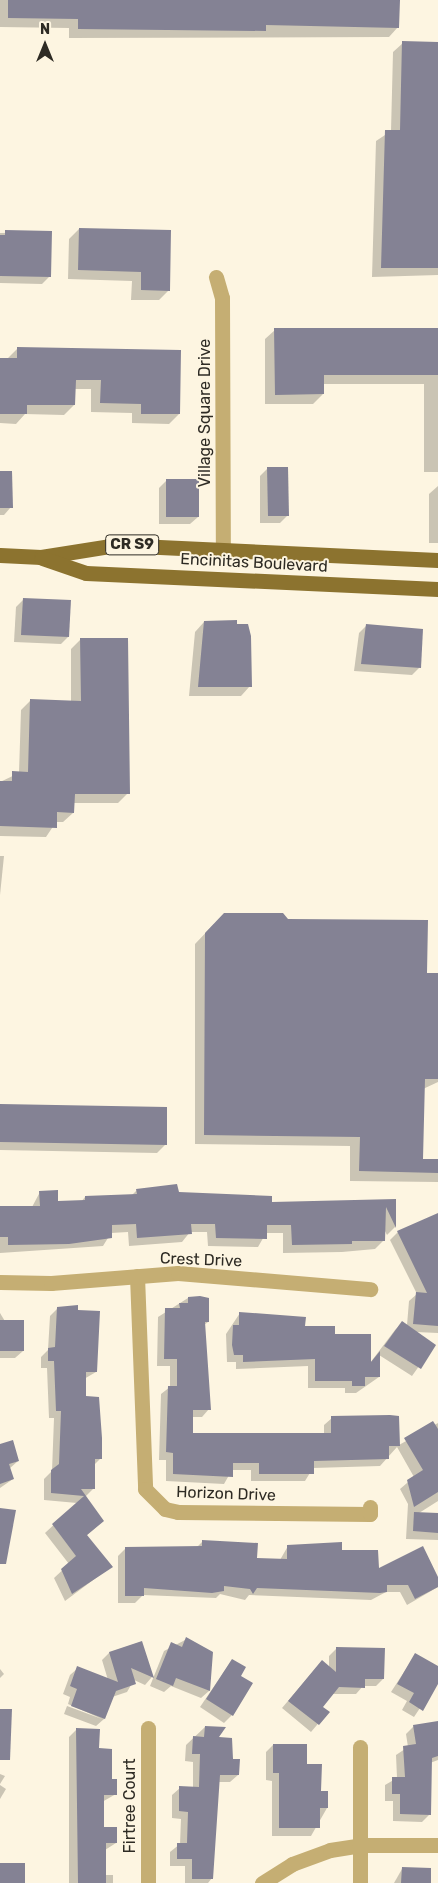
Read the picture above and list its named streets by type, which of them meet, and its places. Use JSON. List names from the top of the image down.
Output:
{
  "streets": {
    "main road": ["CR S9", "Encinitas Boulevard"],
    "street": [
      "Village Square Drive",
      "Crest Drive",
      "Horizon Drive",
      "Firtree Court"
    ]
  },
  "crossings": [
    ["Village Square Drive", "Encinitas Boulevard"],
    ["Crest Drive", "Horizon Drive"]
  ],
  "north": "top"
}
